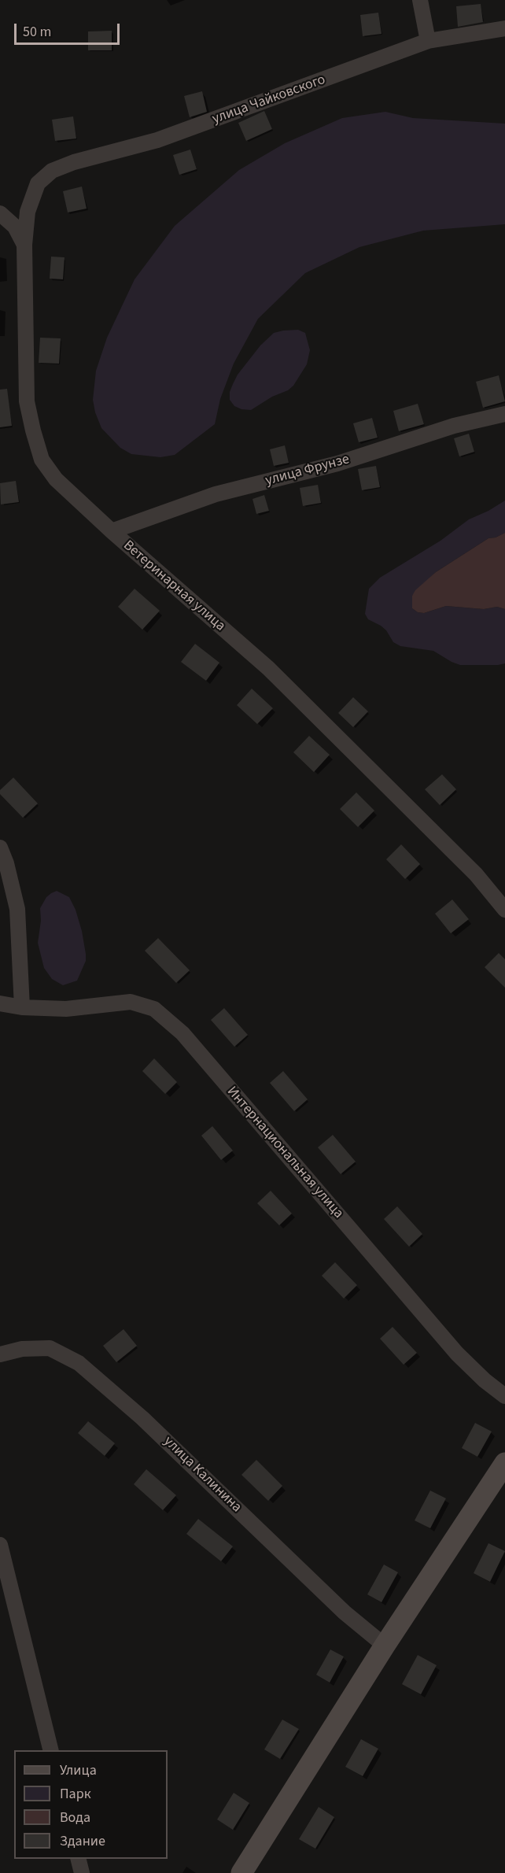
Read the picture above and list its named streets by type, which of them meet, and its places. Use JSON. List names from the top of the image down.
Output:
{
  "streets": {
    "street": [
      "улица Чайковского",
      "улица Фрунзе",
      "Ветеринарная улица",
      "Интернациональная улица",
      "улица Калинина"
    ]
  },
  "crossings": [
    ["улица Чайковского", "Ветеринарная улица"],
    ["улица Фрунзе", "Ветеринарная улица"]
  ],
  "legend": [
    "Улица",
    "Парк",
    "Вода",
    "Здание"
  ],
  "scale_bar": "50 m"
}
